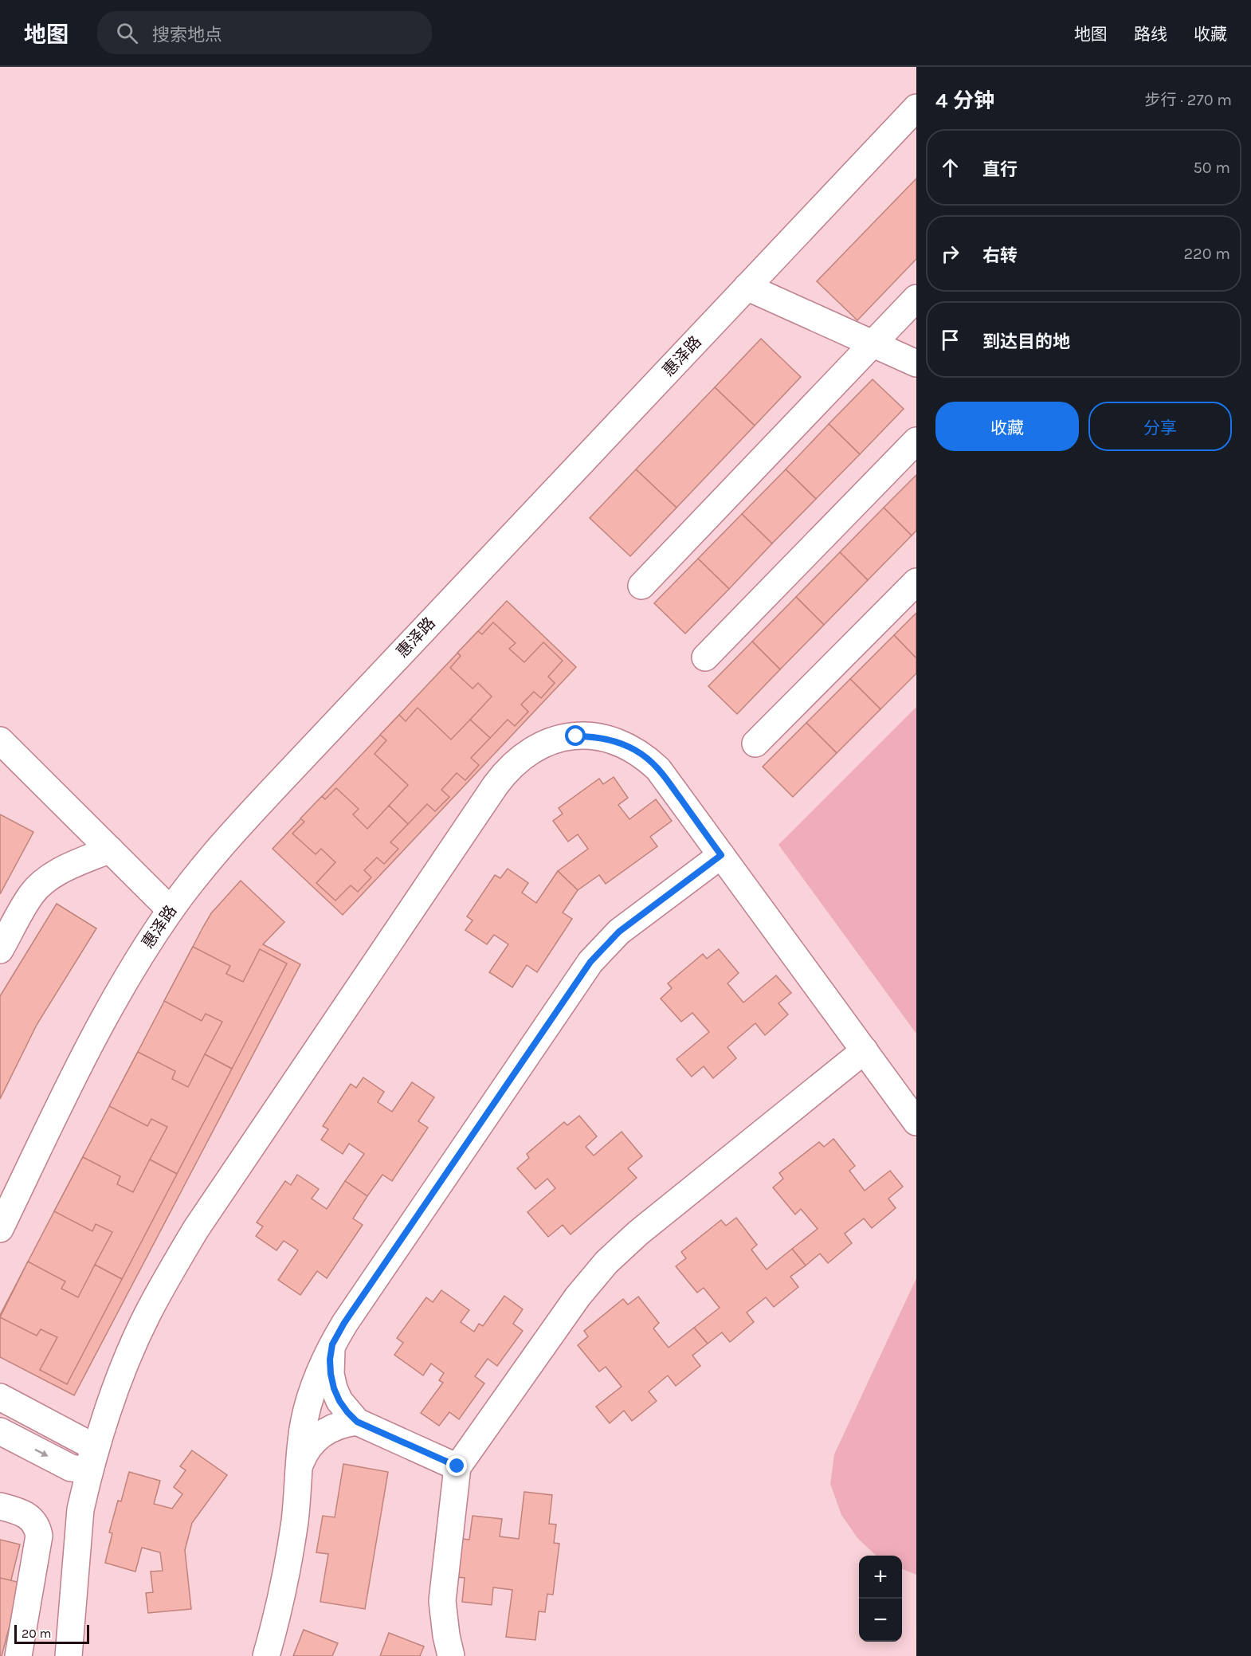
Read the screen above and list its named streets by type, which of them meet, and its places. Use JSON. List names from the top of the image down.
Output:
{
  "streets": {
    "street": ["惠泽路"]
  },
  "scale_bar": "20 m",
  "page": {
    "header": "地图",
    "search": "搜索地点",
    "nav": ["地图", "路线", "收藏"],
    "heading": ["4 分钟", "步行 · 270 m"],
    "list": [
      ["直行", "50 m"],
      ["右转", "220 m"],
      "到达目的地"
    ],
    "buttons": ["收藏", "分享"],
    "map_buttons": ["+", "−"],
    "scale": "20 m"
  }
}
